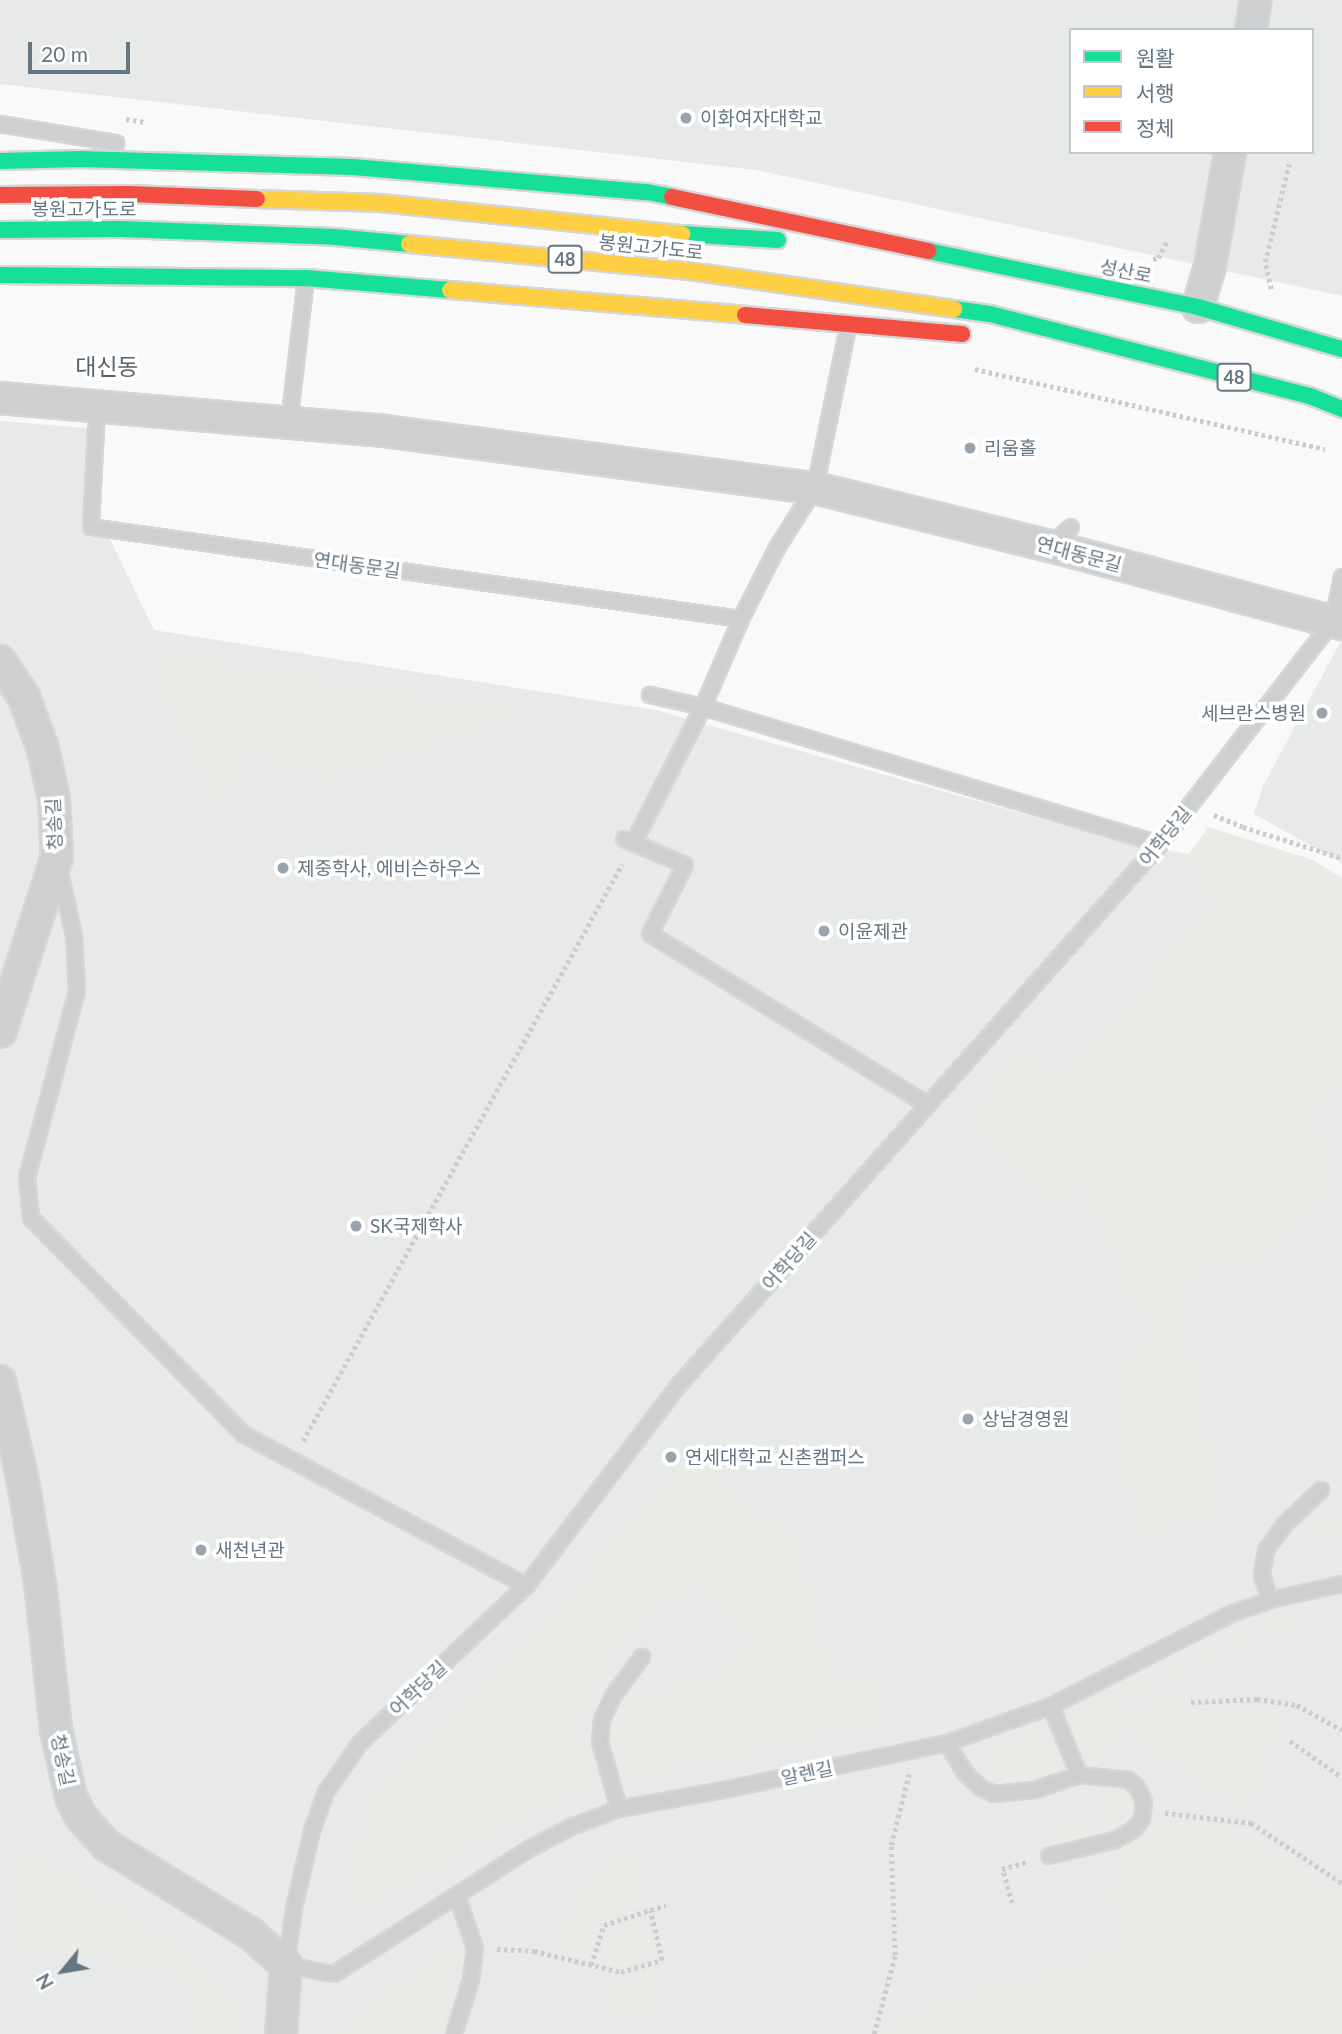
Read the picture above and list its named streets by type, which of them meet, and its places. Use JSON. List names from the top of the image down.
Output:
{
  "streets": {
    "main road": ["봉원고가도로", "48", "성산로"],
    "street": ["연대동문길", "청송길"],
    "lane": ["어학당길", "알렌길"]
  },
  "crossings": [
    ["봉원고가도로", "48"],
    ["봉원고가도로", "성산로"],
    ["연대동문길", "어학당길"],
    ["청송길", "어학당길"],
    ["청송길", "알렌길"],
    ["어학당길", "알렌길"]
  ],
  "districts": ["대신동"],
  "places": [
    "이화여자대학교",
    "리움홀",
    "세브란스병원",
    "제중학사, 에비슨하우스",
    "이윤제관",
    "SK국제학사",
    "상남경영원",
    "연세대학교 신촌캠퍼스",
    "새천년관"
  ],
  "legend": ["원활", "서행", "정체"],
  "scale_bar": "20 m",
  "north": "bottom left"
}
